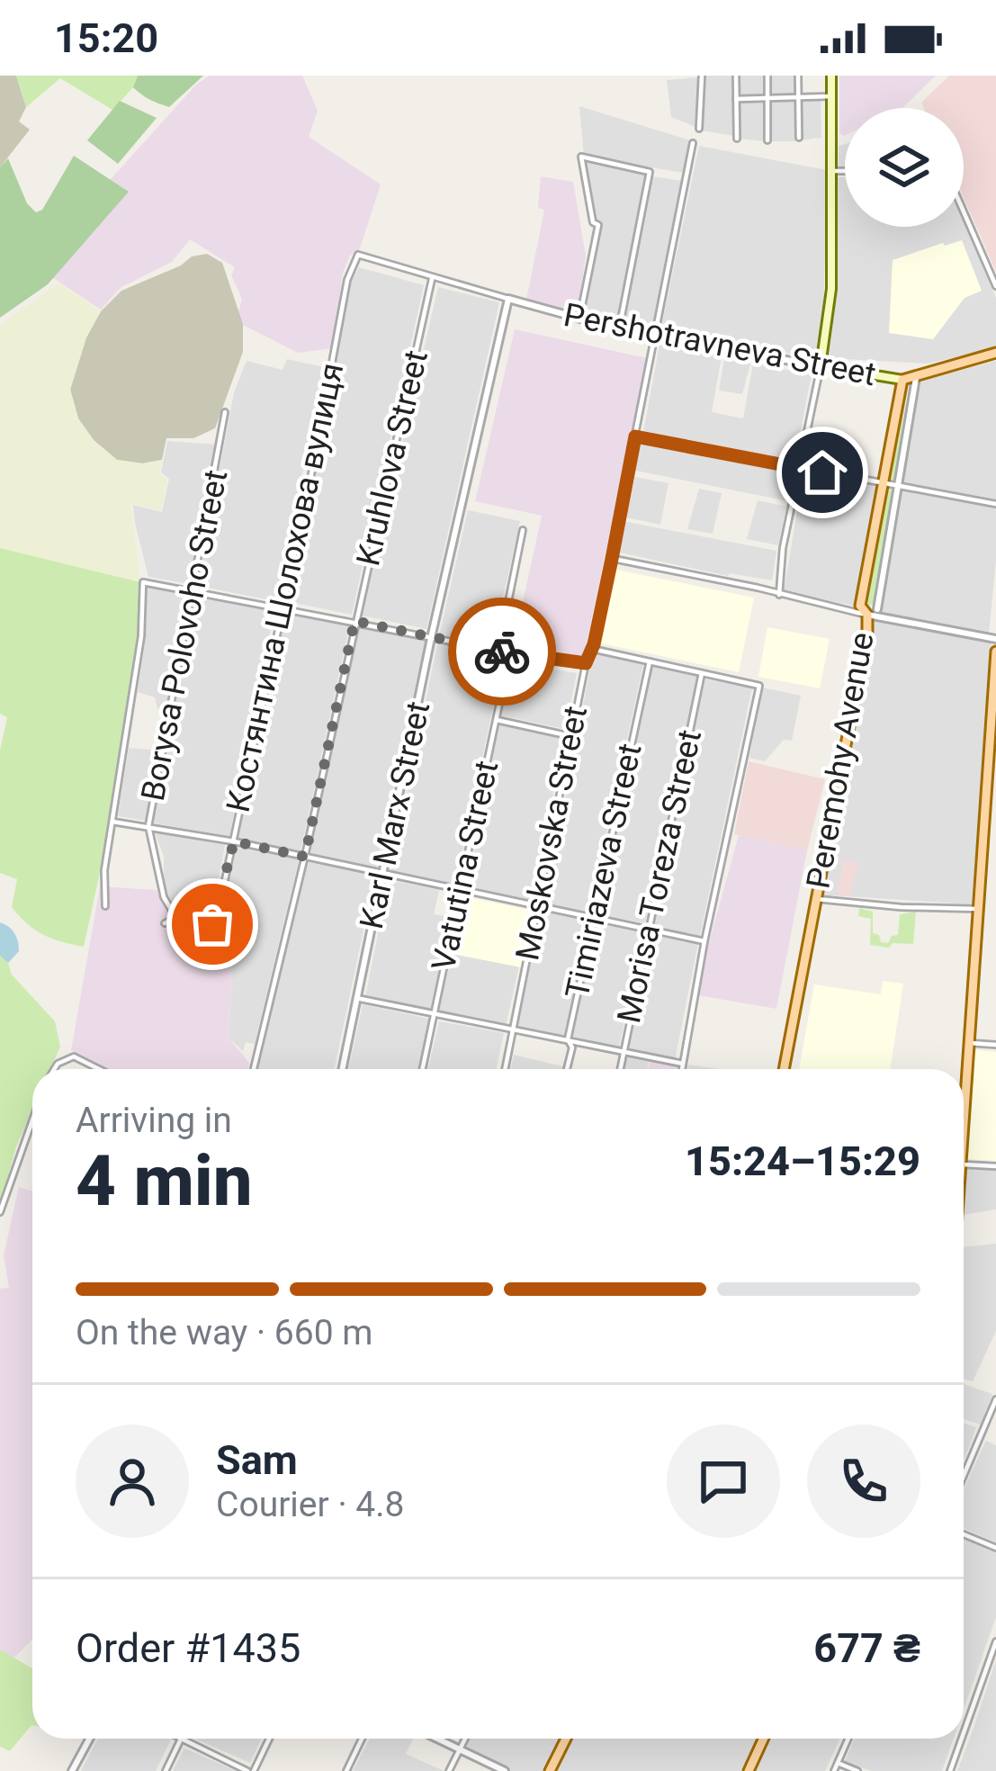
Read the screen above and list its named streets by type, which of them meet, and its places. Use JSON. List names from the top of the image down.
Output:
{
  "streets": {
    "main road": ["Pershotravneva Street", "Peremohy Avenue"],
    "street": [
      "Kruhlova Street",
      "Костянтина Шолохова вулиця",
      "Borysa Polovoho Street",
      "Karl Marx Street",
      "Moskovska Street",
      "Vatutina Street",
      "Timiriazeva Street",
      "Morisa Toreza Street"
    ]
  },
  "crossings": [
    ["Pershotravneva Street", "Peremohy Avenue"],
    ["Pershotravneva Street", "Karl Marx Street"],
    ["Pershotravneva Street", "Moskovska Street"],
    ["Kruhlova Street", "Костянтина Шолохова вулиця"],
    ["Костянтина Шолохова вулиця", "Borysa Polovoho Street"]
  ],
  "page": {
    "status": "15:20",
    "heading": ["4 min", "Arriving in", "15:24–15:29"],
    "panel": [
      "Sam",
      "Courier · 4.8",
      "Order #1435",
      "677 ₴"
    ],
    "bar": "On the way · 660 m"
  }
}
